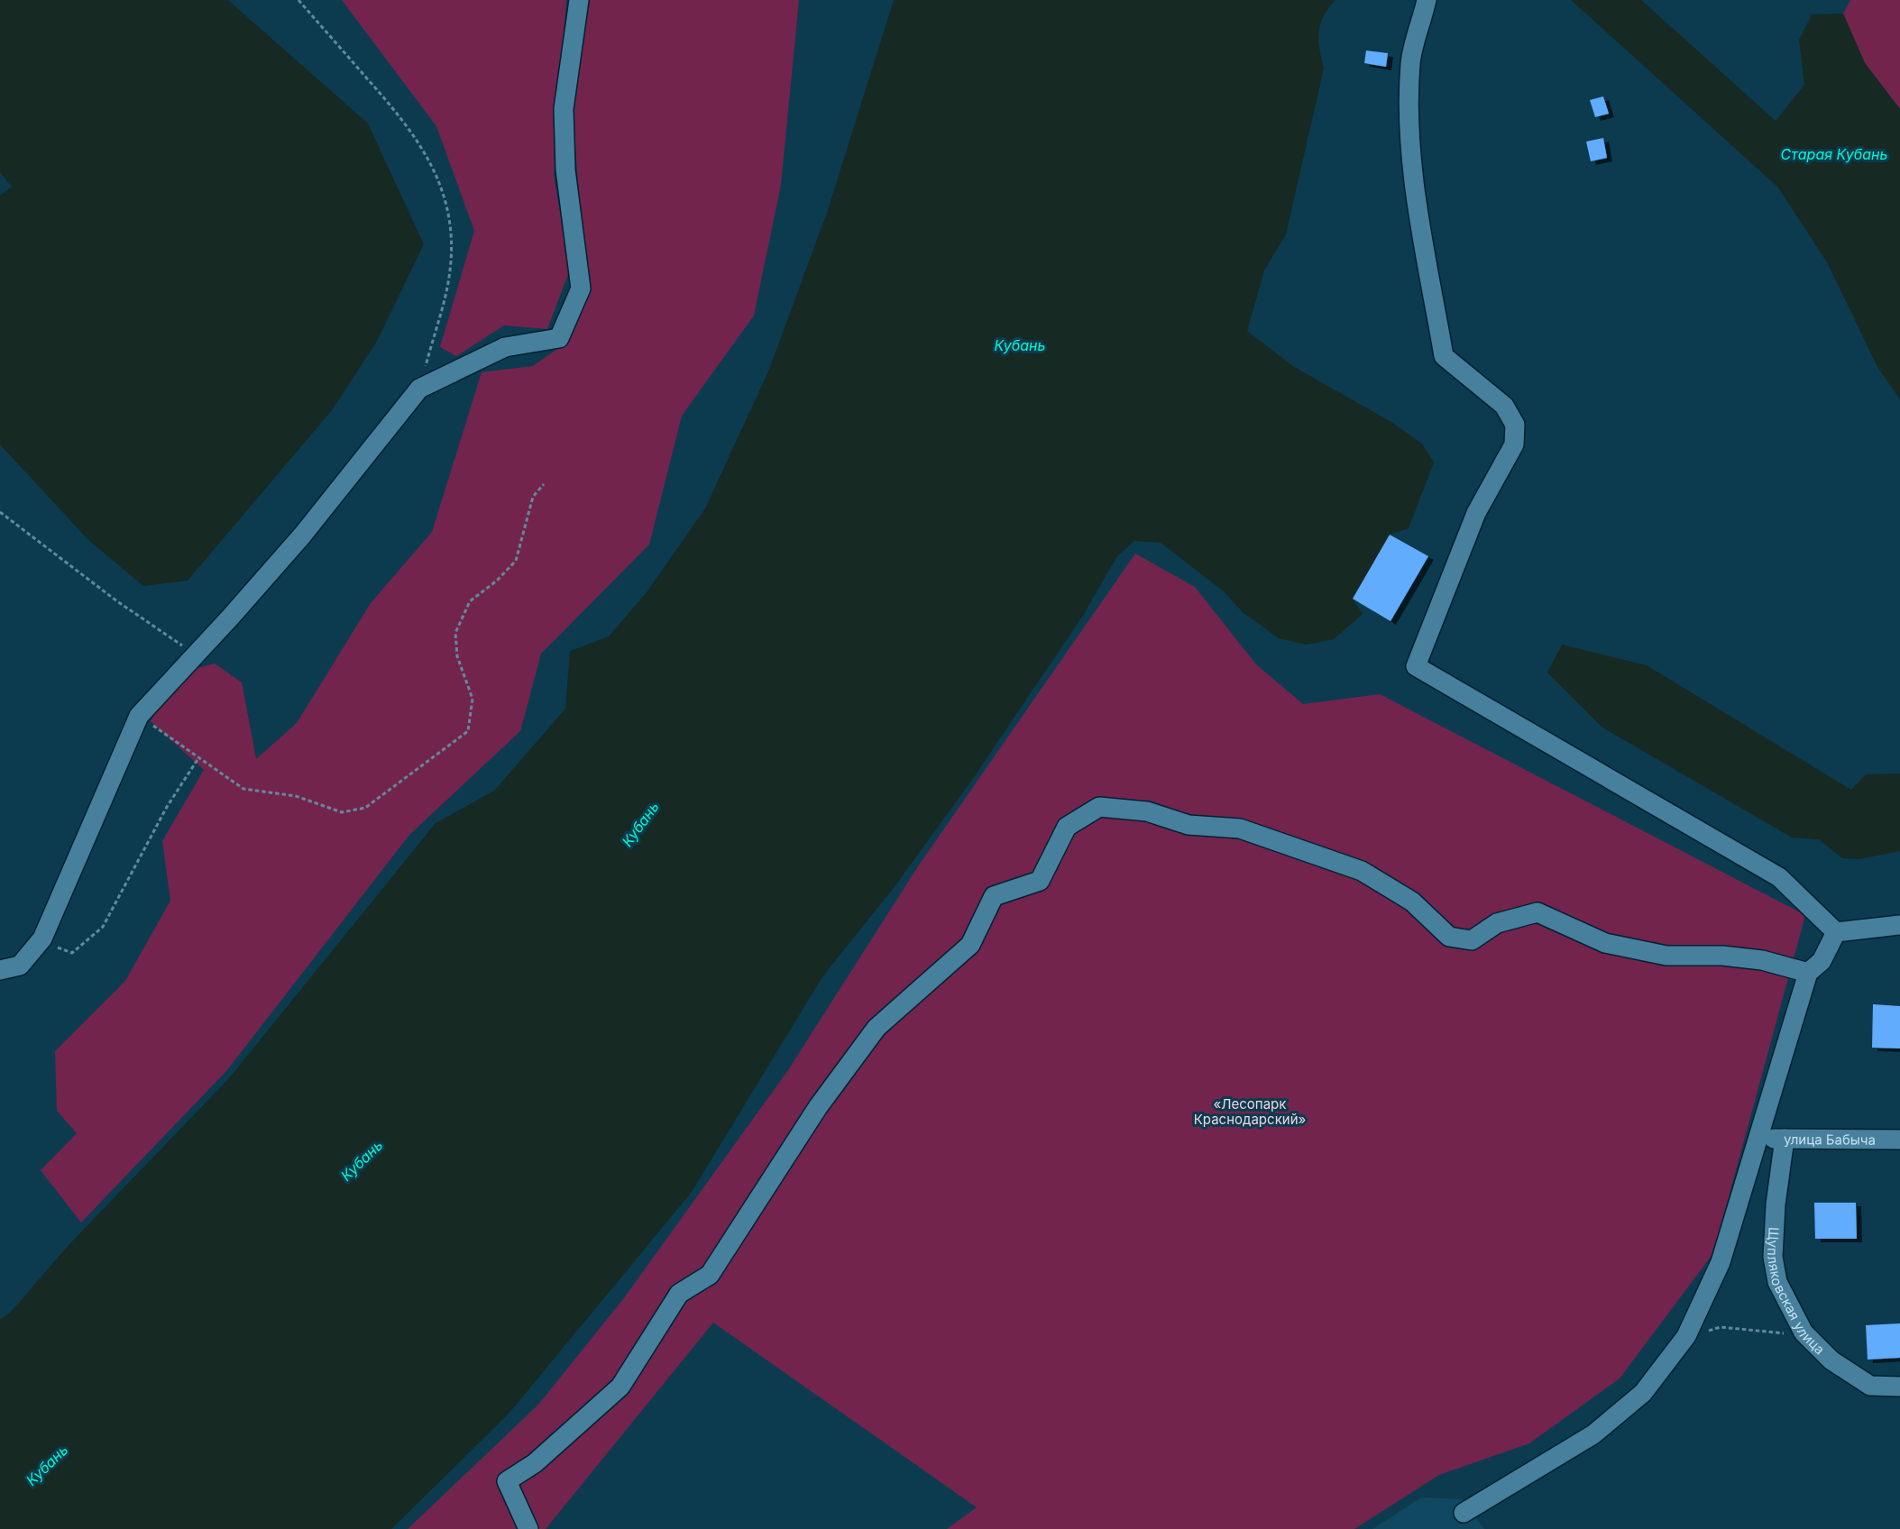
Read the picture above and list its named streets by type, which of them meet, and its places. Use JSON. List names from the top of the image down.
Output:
{
  "streets": {
    "street": ["улица Бабыча", "Щупляковская улица"]
  },
  "crossings": [
    ["улица Бабыча", "Щупляковская улица"]
  ],
  "water": ["Старая Кубань", "Кубань"],
  "parks": ["«Лесопарк Краснодарский»"]
}
